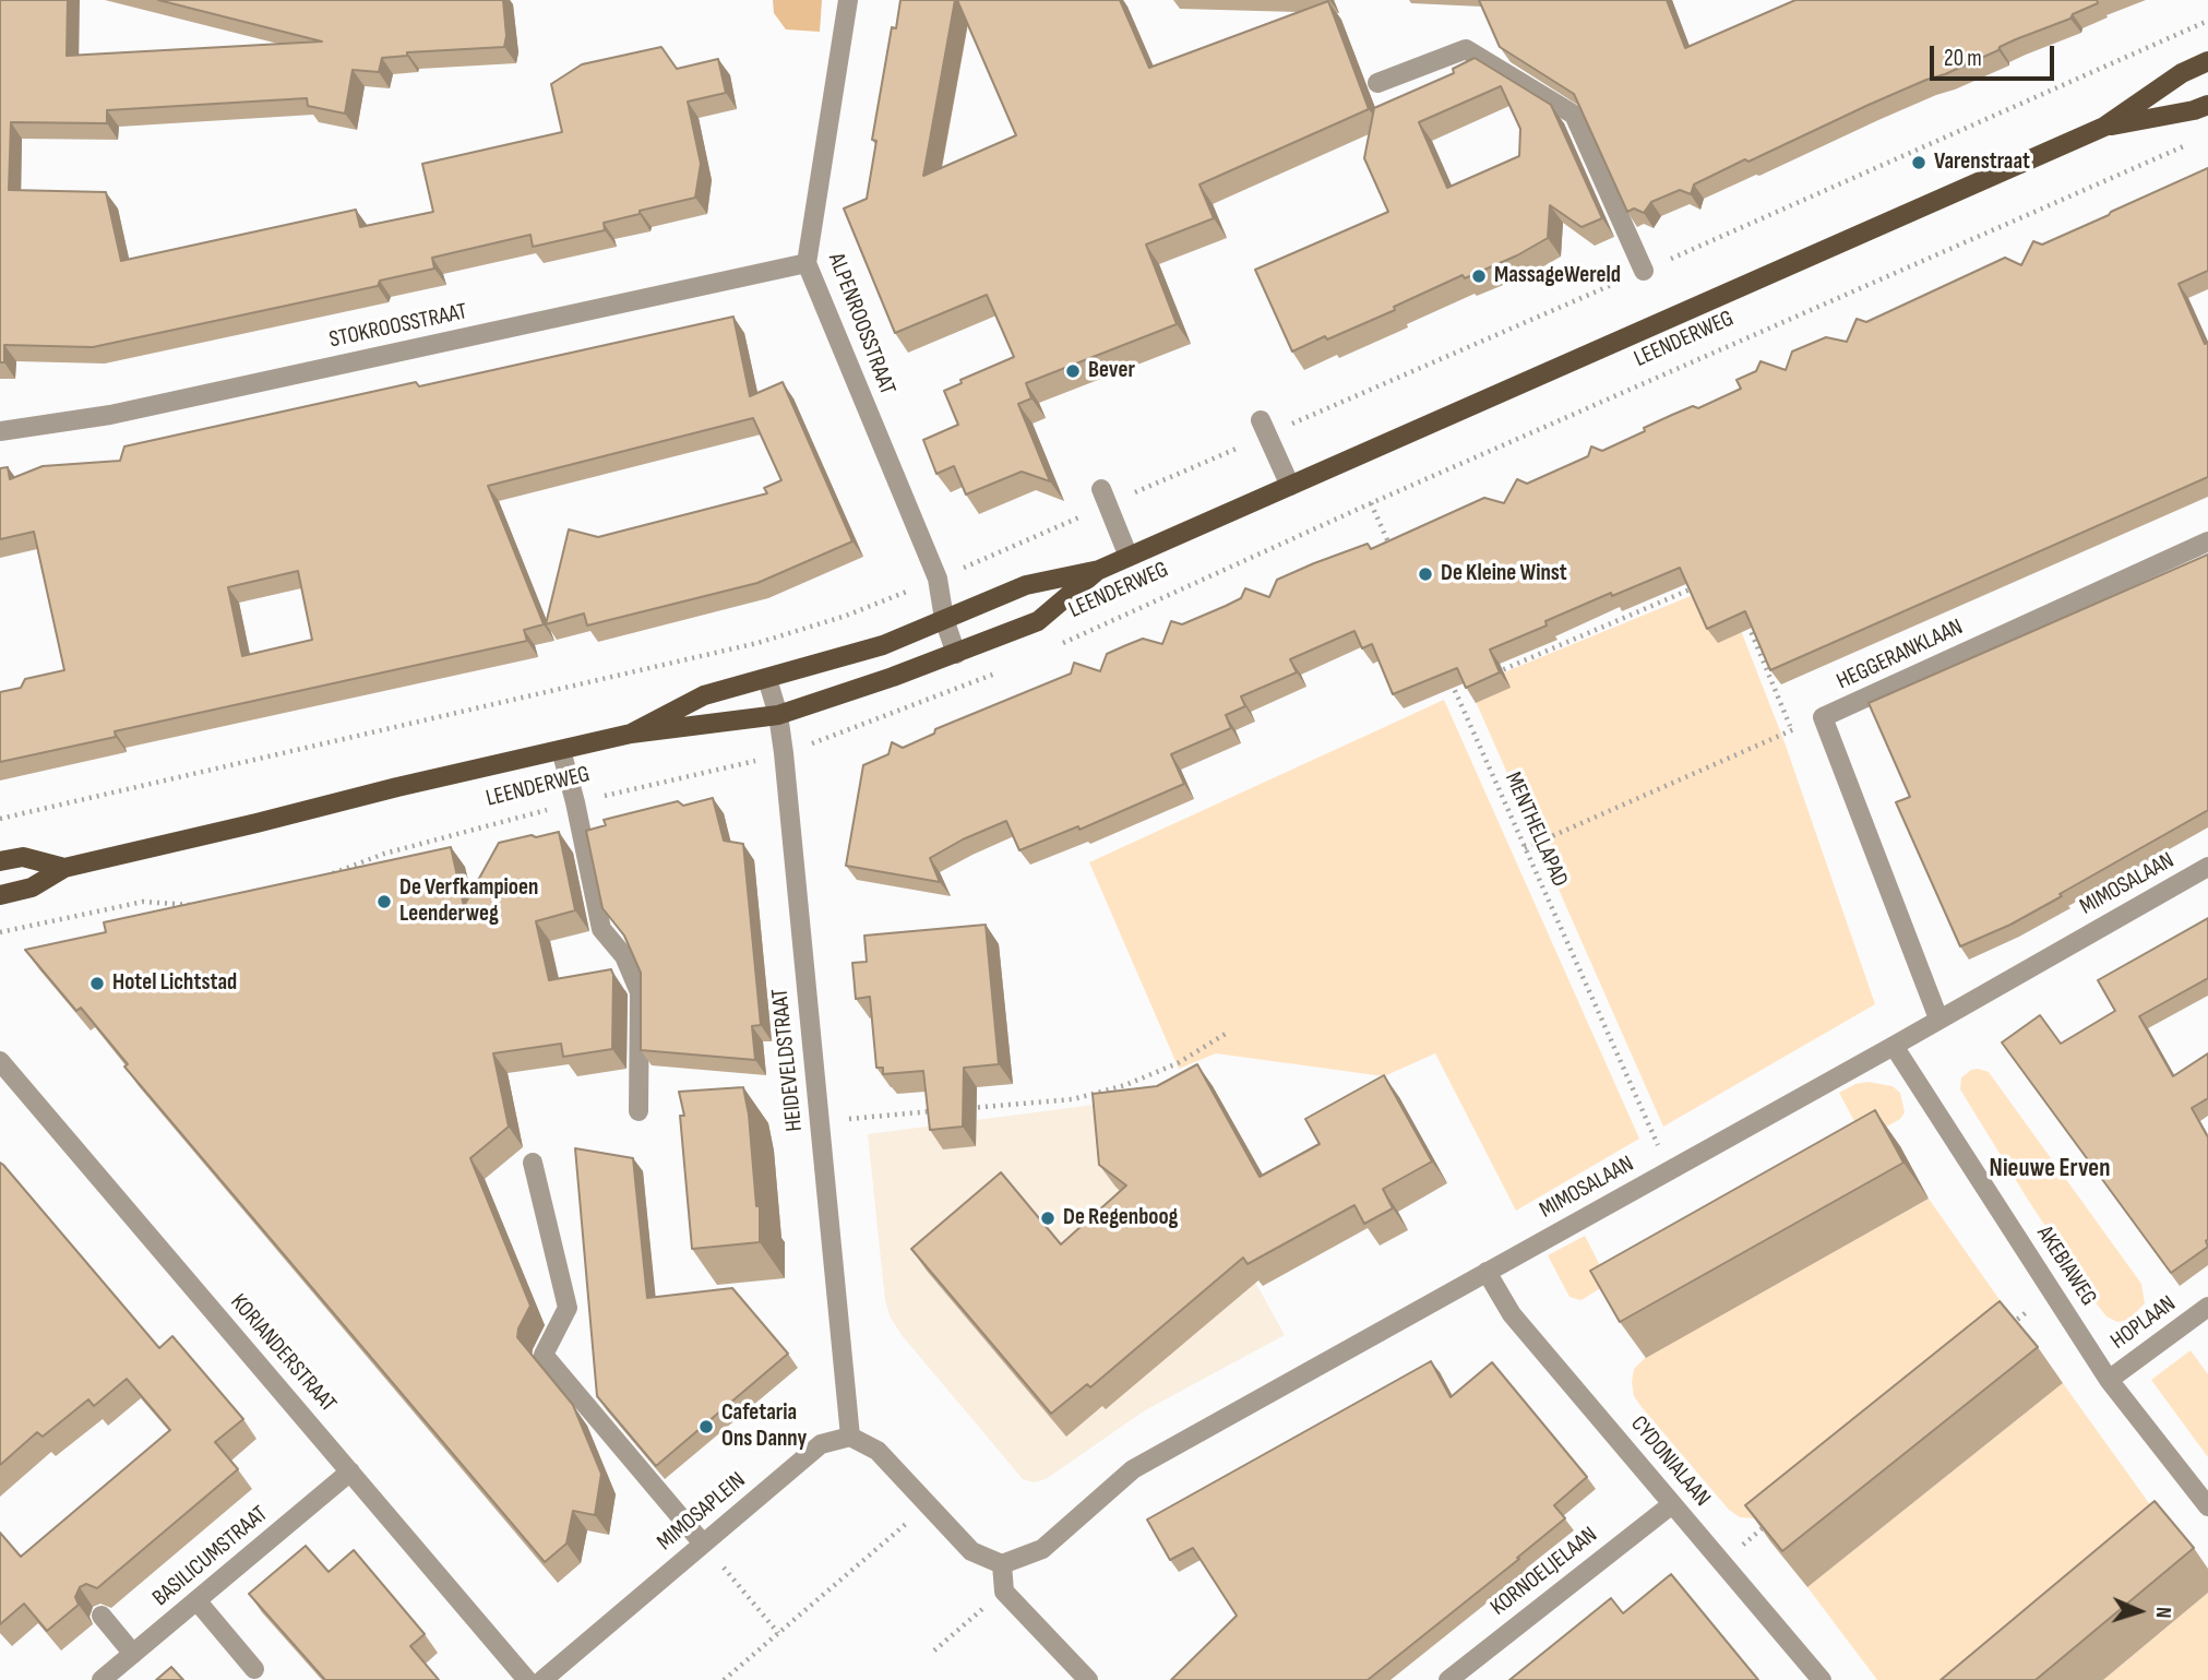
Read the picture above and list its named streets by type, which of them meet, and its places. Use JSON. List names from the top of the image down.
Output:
{
  "streets": {
    "main road": ["LEENDERWEG"],
    "street": [
      "ALPENROOSSTRAAT",
      "STOKROOSSTRAAT",
      "HEGGERANKLAAN",
      "MIMOSALAAN",
      "HEIDEVELDSTRAAT",
      "AKEBIAWEG",
      "HOPLAAN",
      "KORIANDERSTRAAT",
      "CYDONIALAAN",
      "MIMOSAPLEIN",
      "BASILICUMSTRAAT",
      "KORNOELJELAAN"
    ],
    "path": ["MENTHELLAPAD"]
  },
  "crossings": [
    ["ALPENROOSSTRAAT", "STOKROOSSTRAAT"],
    ["ALPENROOSSTRAAT", "LEENDERWEG"],
    ["LEENDERWEG", "HEIDEVELDSTRAAT"],
    ["HEGGERANKLAAN", "MIMOSALAAN"],
    ["MENTHELLAPAD", "MIMOSALAAN"],
    ["MIMOSALAAN", "AKEBIAWEG"],
    ["MIMOSALAAN", "CYDONIALAAN"],
    ["HEIDEVELDSTRAAT", "MIMOSAPLEIN"],
    ["AKEBIAWEG", "HOPLAAN"],
    ["KORIANDERSTRAAT", "BASILICUMSTRAAT"],
    ["CYDONIALAAN", "KORNOELJELAAN"]
  ],
  "districts": ["Nieuwe Erven"],
  "places": [
    "Varenstraat",
    "MassageWereld",
    "Bever",
    "De Kleine Winst",
    "De Verfkampioen Leenderweg",
    "Hotel Lichtstad",
    "De Regenboog",
    "Cafetaria Ons Danny"
  ],
  "scale_bar": "20 m",
  "north": "right"
}
